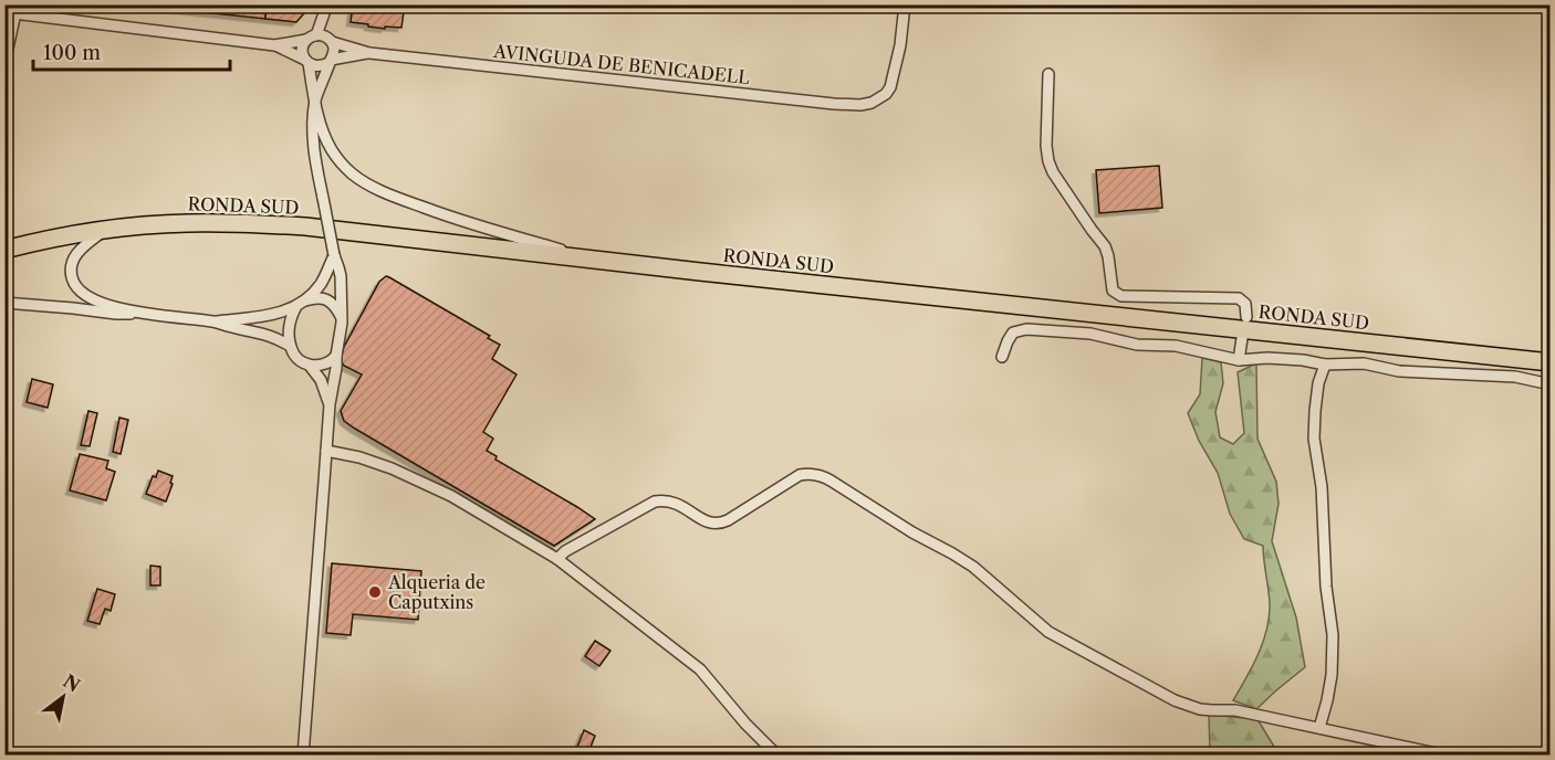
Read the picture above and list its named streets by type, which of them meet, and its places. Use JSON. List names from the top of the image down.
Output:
{
  "streets": {
    "main road": ["RONDA SUD"],
    "street": ["AVINGUDA DE BENICADELL"]
  },
  "places": ["Alqueria de Caputxins"],
  "scale_bar": "100 m",
  "north": "top right"
}
